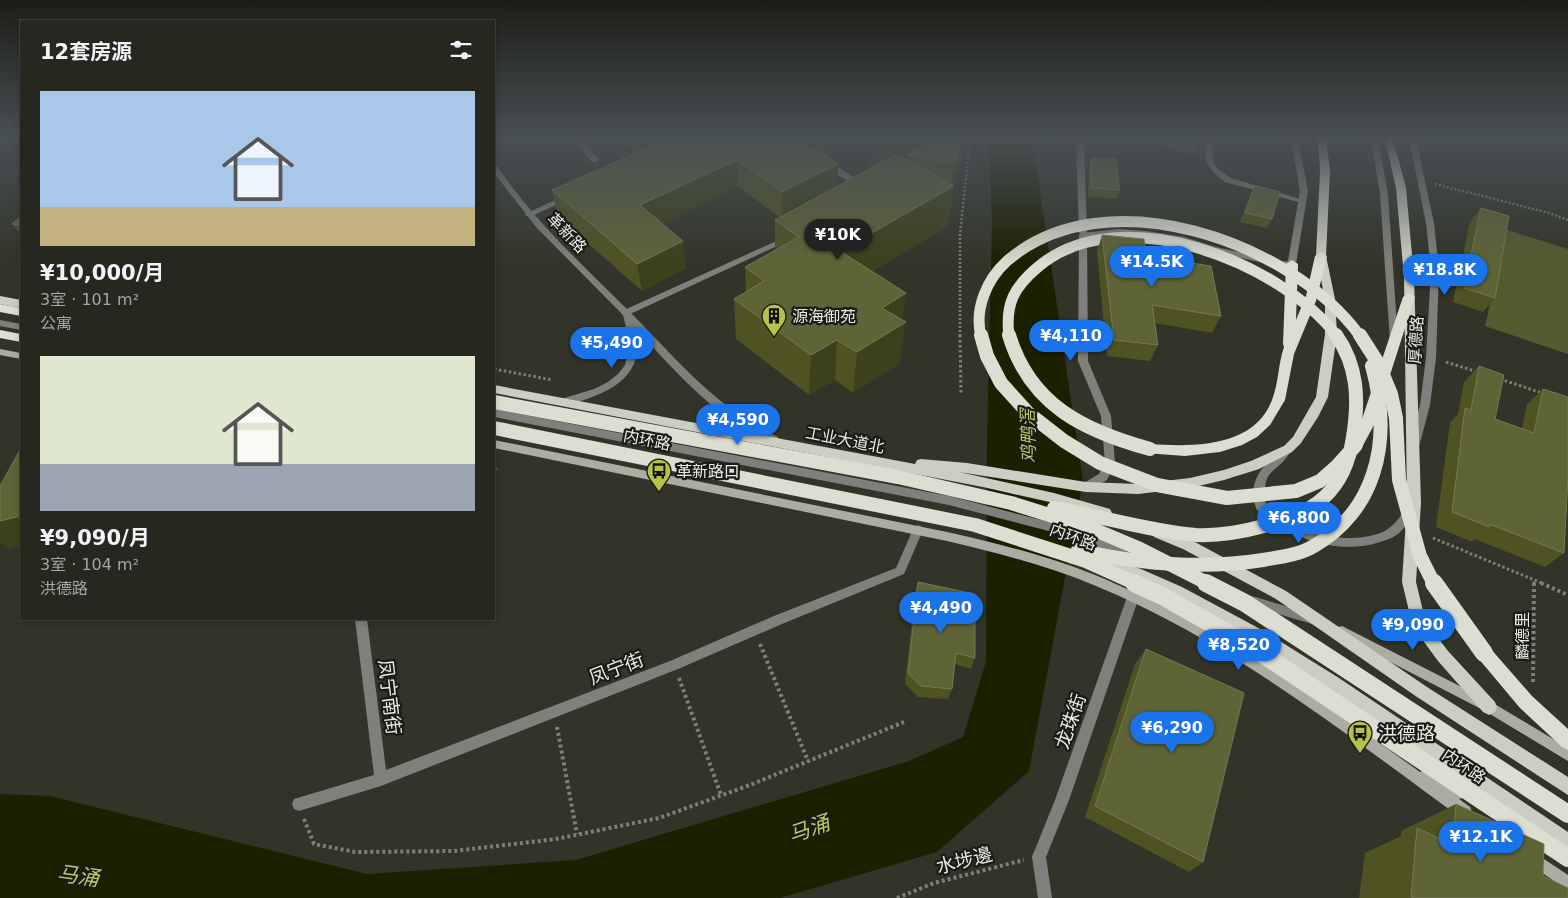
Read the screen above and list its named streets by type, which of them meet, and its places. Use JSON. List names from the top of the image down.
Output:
{
  "streets": {
    "highway": ["内环路"],
    "main road": ["工业大道北"],
    "street": [
      "革新路",
      "厚德路",
      "凤宁街",
      "凤宁南街",
      "龙珠街"
    ],
    "path": ["麟德里", "水埗邊"]
  },
  "crossings": [
    ["革新路", "工业大道北"],
    ["内环路", "工业大道北"],
    ["凤宁街", "凤宁南街"],
    ["龙珠街", "水埗邊"]
  ],
  "water": ["鸡鸭滘", "马涌"],
  "places": {
    "building": ["源海御苑"],
    "bus stop": ["革新路口", "洪德路"]
  },
  "page": {
    "heading": "12套房源",
    "list": [
      {
        "name": "¥10,000/月",
        "note": "3室 · 101 m² · 公寓"
      },
      {
        "name": "¥9,090/月",
        "note": "3室 · 104 m² · 洪德路"
      }
    ],
    "price": [
      "¥10K",
      "¥14.5K",
      "¥18.8K",
      "¥4,110",
      "¥5,490",
      "¥4,590",
      "¥6,800",
      "¥4,490",
      "¥9,090",
      "¥8,520",
      "¥6,290",
      "¥12.1K"
    ]
  }
}
